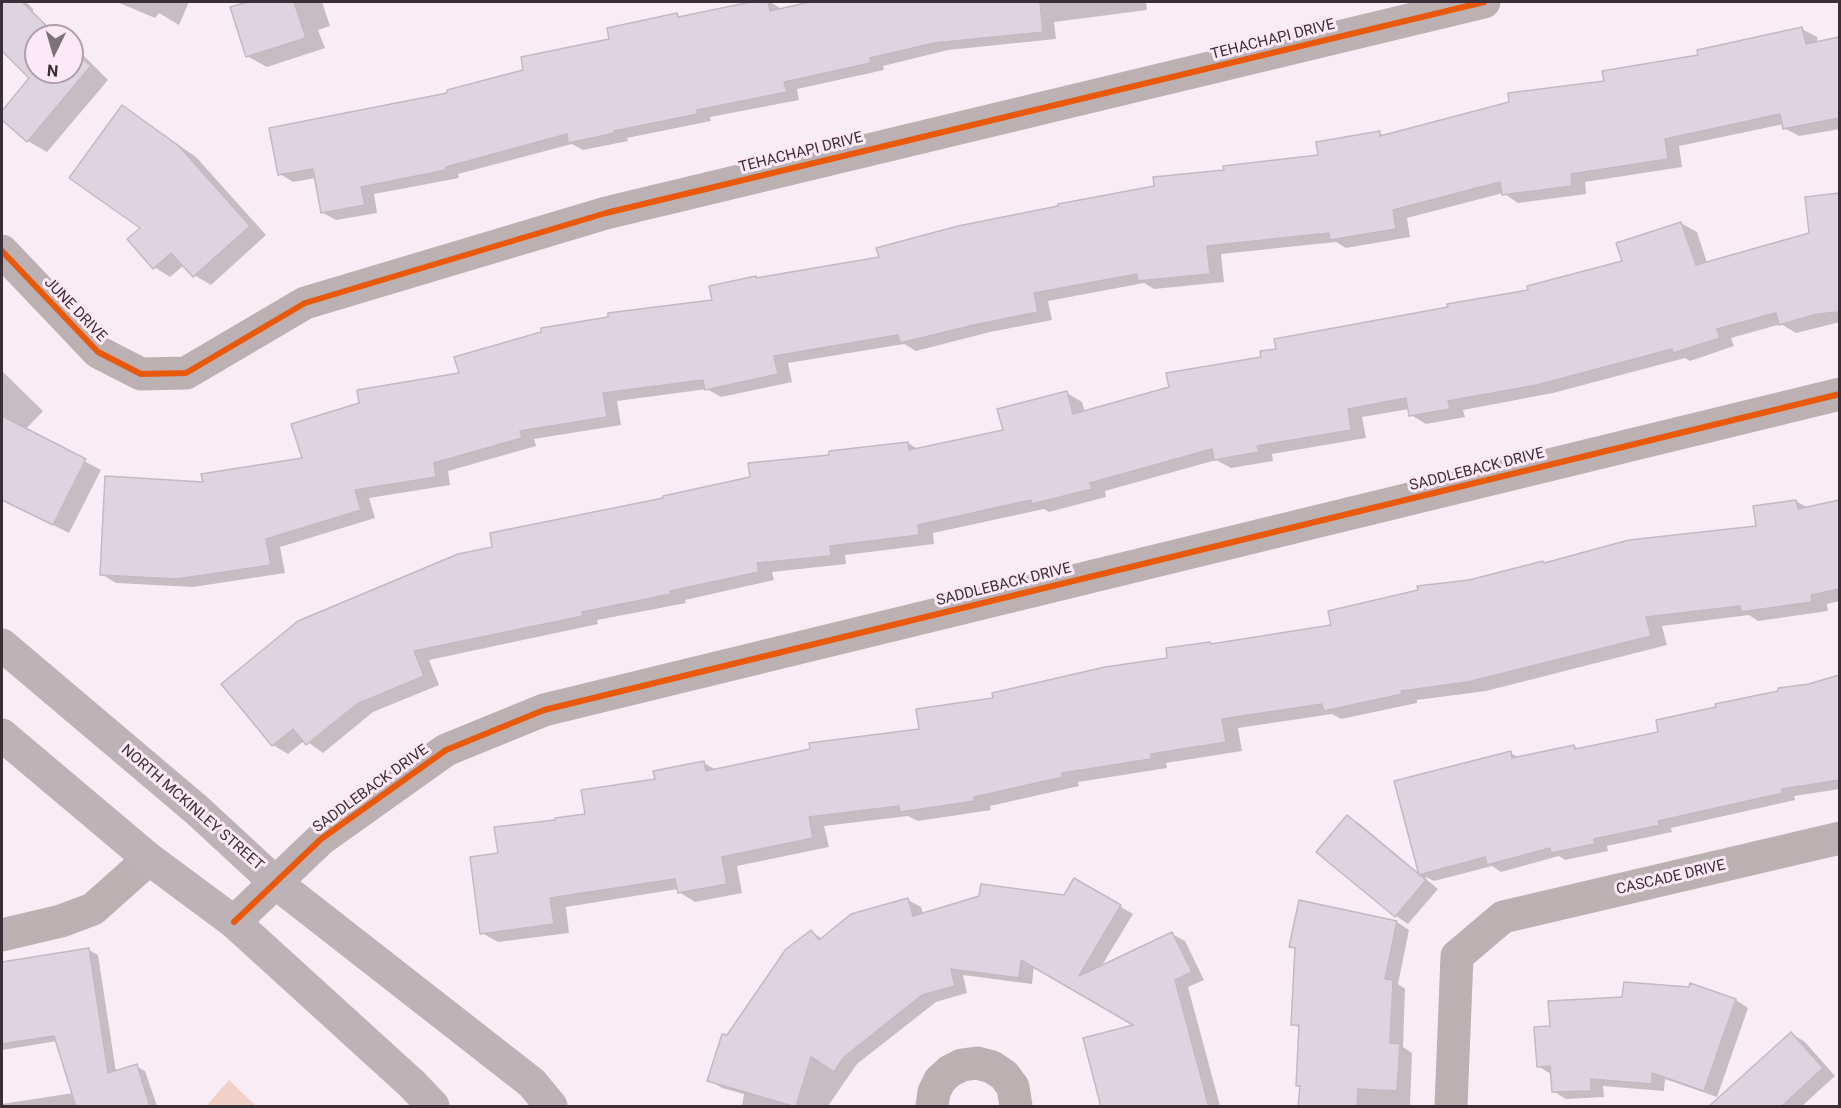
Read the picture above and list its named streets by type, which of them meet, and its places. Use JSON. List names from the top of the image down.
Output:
{
  "streets": {
    "main road": ["NORTH MCKINLEY STREET"],
    "street": [
      "TEHACHAPI DRIVE",
      "JUNE DRIVE",
      "SADDLEBACK DRIVE",
      "CASCADE DRIVE"
    ]
  },
  "crossings": [
    ["TEHACHAPI DRIVE", "JUNE DRIVE"],
    ["SADDLEBACK DRIVE", "NORTH MCKINLEY STREET"]
  ],
  "north": "bottom"
}
